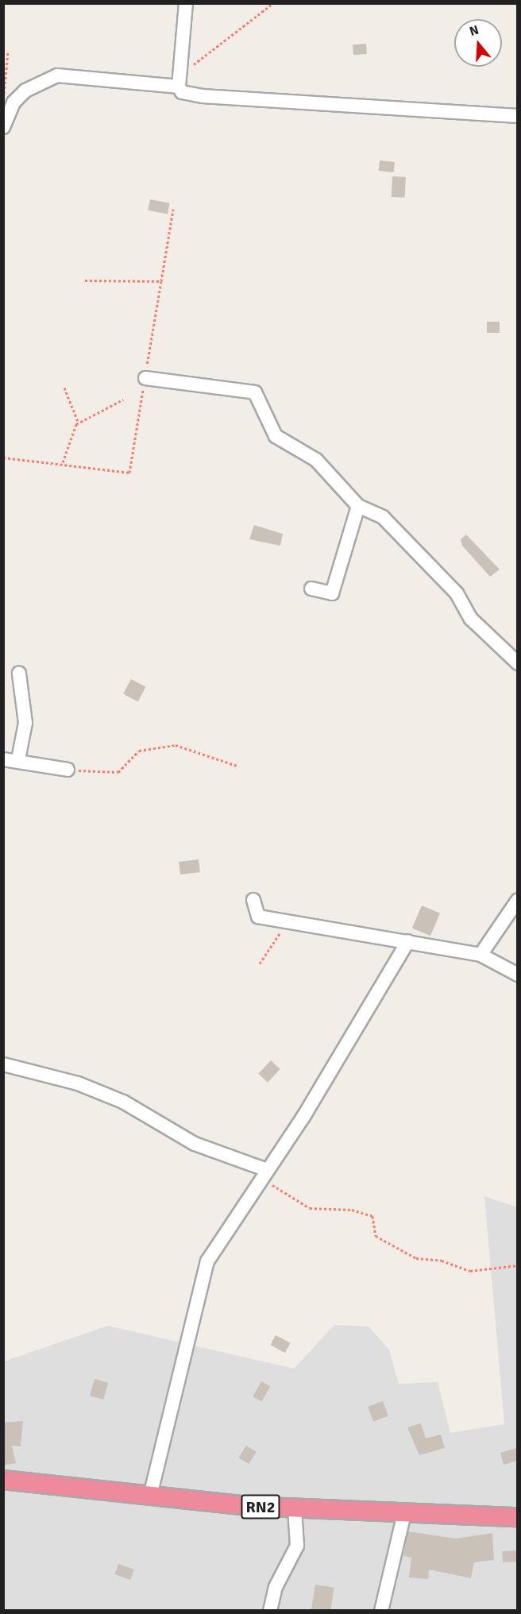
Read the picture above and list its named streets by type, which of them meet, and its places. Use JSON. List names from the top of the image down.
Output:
{
  "streets": {
    "highway": ["RN2"]
  },
  "north": "top"
}
